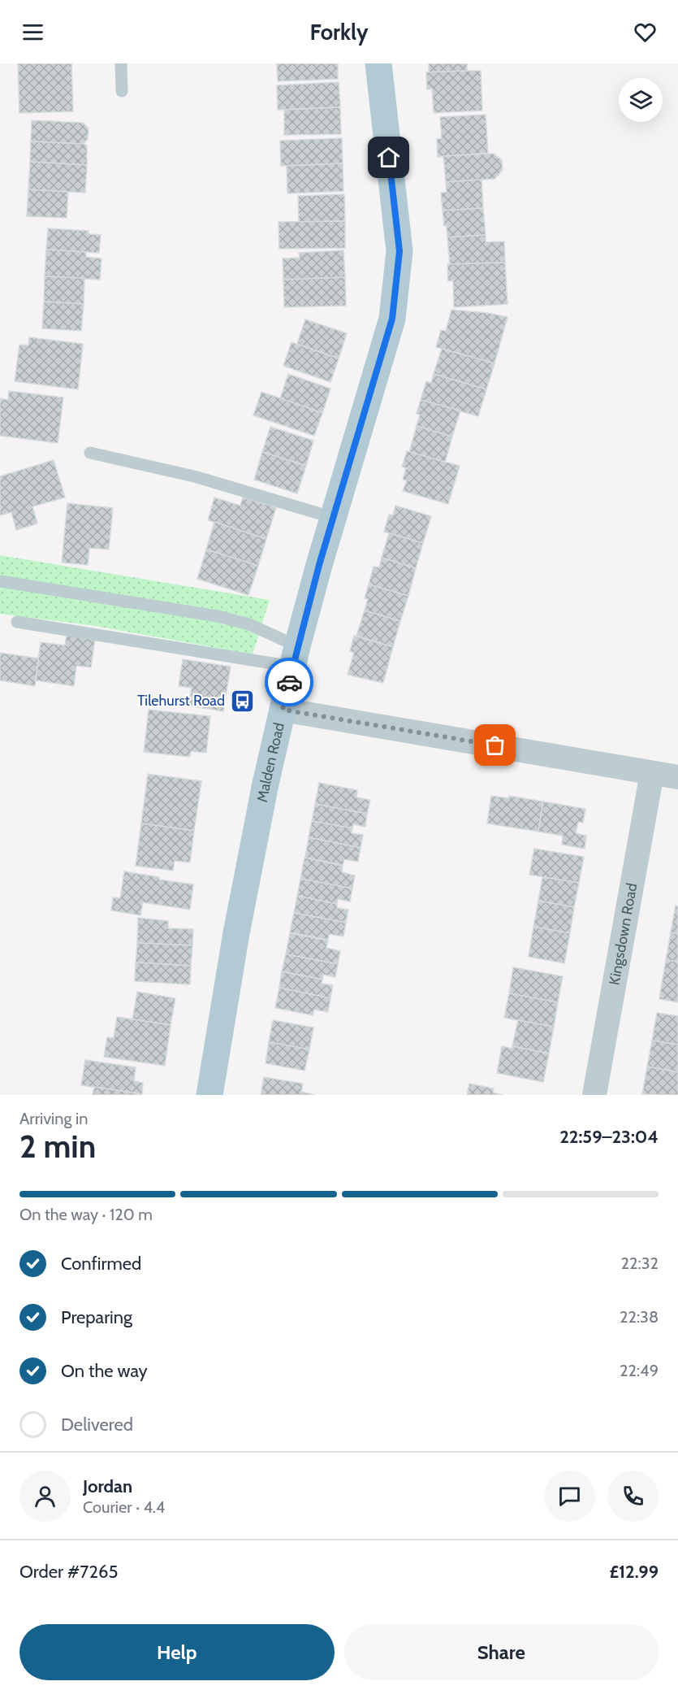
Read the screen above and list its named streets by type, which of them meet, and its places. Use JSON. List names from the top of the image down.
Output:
{
  "streets": {
    "main road": ["Malden Road"],
    "street": ["Kingsdown Road"]
  },
  "places": {
    "bus stop": ["Tilehurst Road"]
  },
  "page": {
    "header": "Forkly",
    "heading": ["2 min", "Arriving in", "22:59–23:04"],
    "panel": [
      "Jordan",
      "Courier · 4.4",
      "Order #7265",
      "£12.99"
    ],
    "bar": "On the way · 120 m",
    "list": [
      ["Confirmed", "22:32"],
      ["Preparing", "22:38"],
      ["On the way", "22:49"],
      "Delivered"
    ],
    "buttons": ["Help", "Share"]
  }
}
